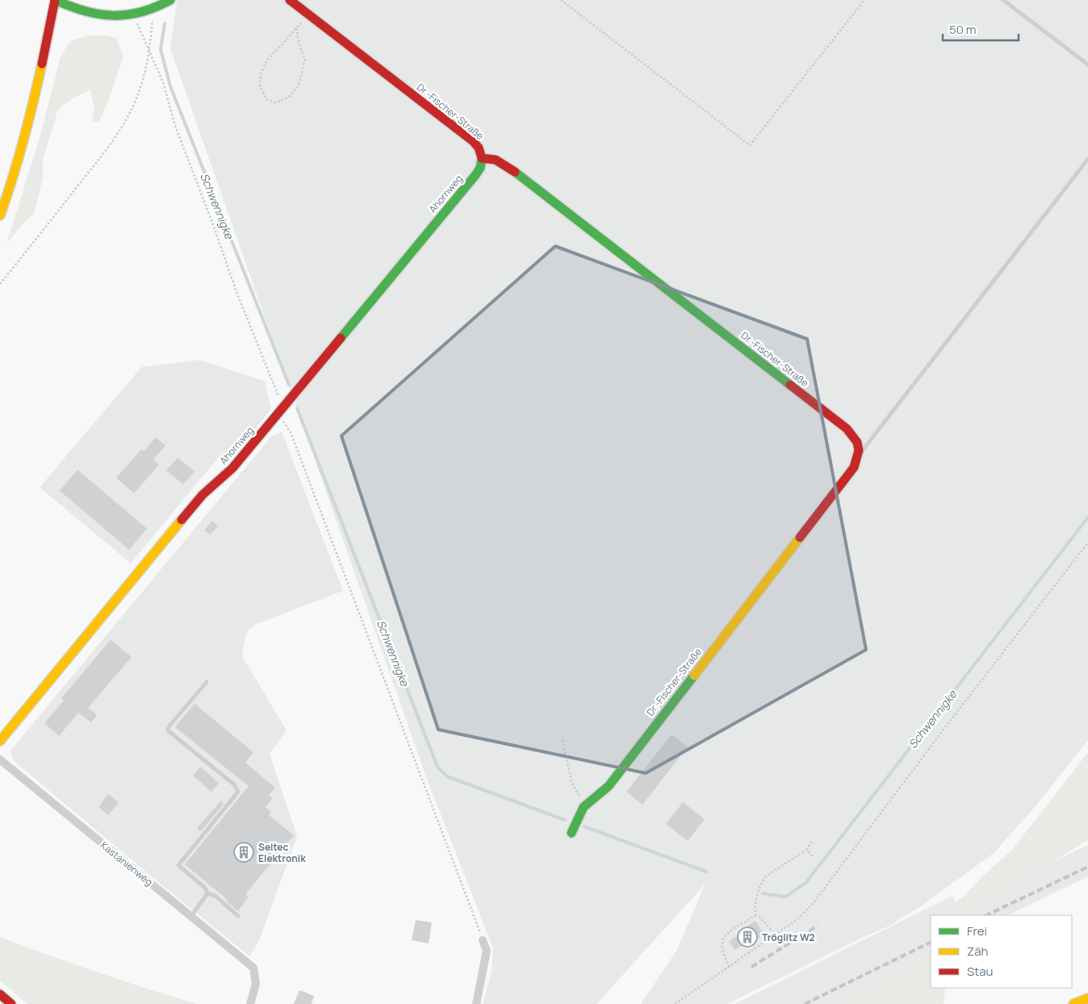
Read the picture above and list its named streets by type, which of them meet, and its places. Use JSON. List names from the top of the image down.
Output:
{
  "streets": {
    "street": ["Dr.-Fischer-Straße", "Ahornweg", "Kastanienweg"]
  },
  "crossings": [
    ["Dr.-Fischer-Straße", "Ahornweg"]
  ],
  "water": ["Schwennigke"],
  "places": {
    "building": ["Seitec Elektronik", "Tröglitz W2"]
  },
  "legend": ["Frei", "Zäh", "Stau"],
  "scale_bar": "50 m"
}
